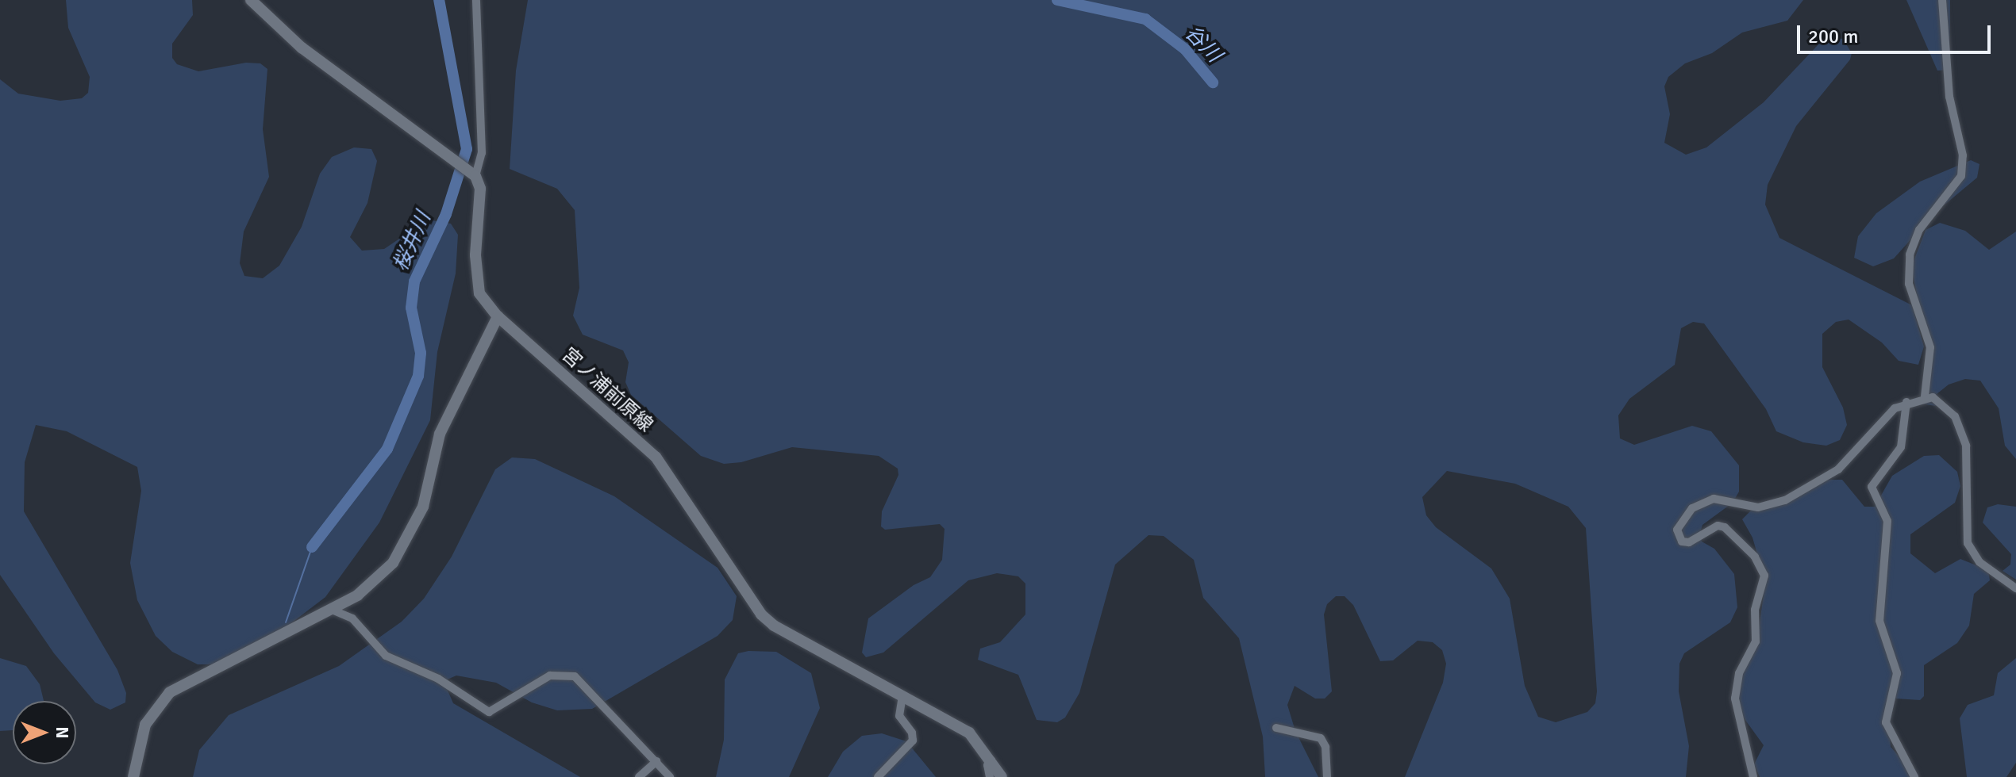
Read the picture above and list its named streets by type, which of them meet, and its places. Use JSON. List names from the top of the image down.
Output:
{
  "streets": {
    "main road": ["宮ノ浦前原線"]
  },
  "water": ["谷川", "桜井川"],
  "scale_bar": "200 m",
  "north": "right"
}
